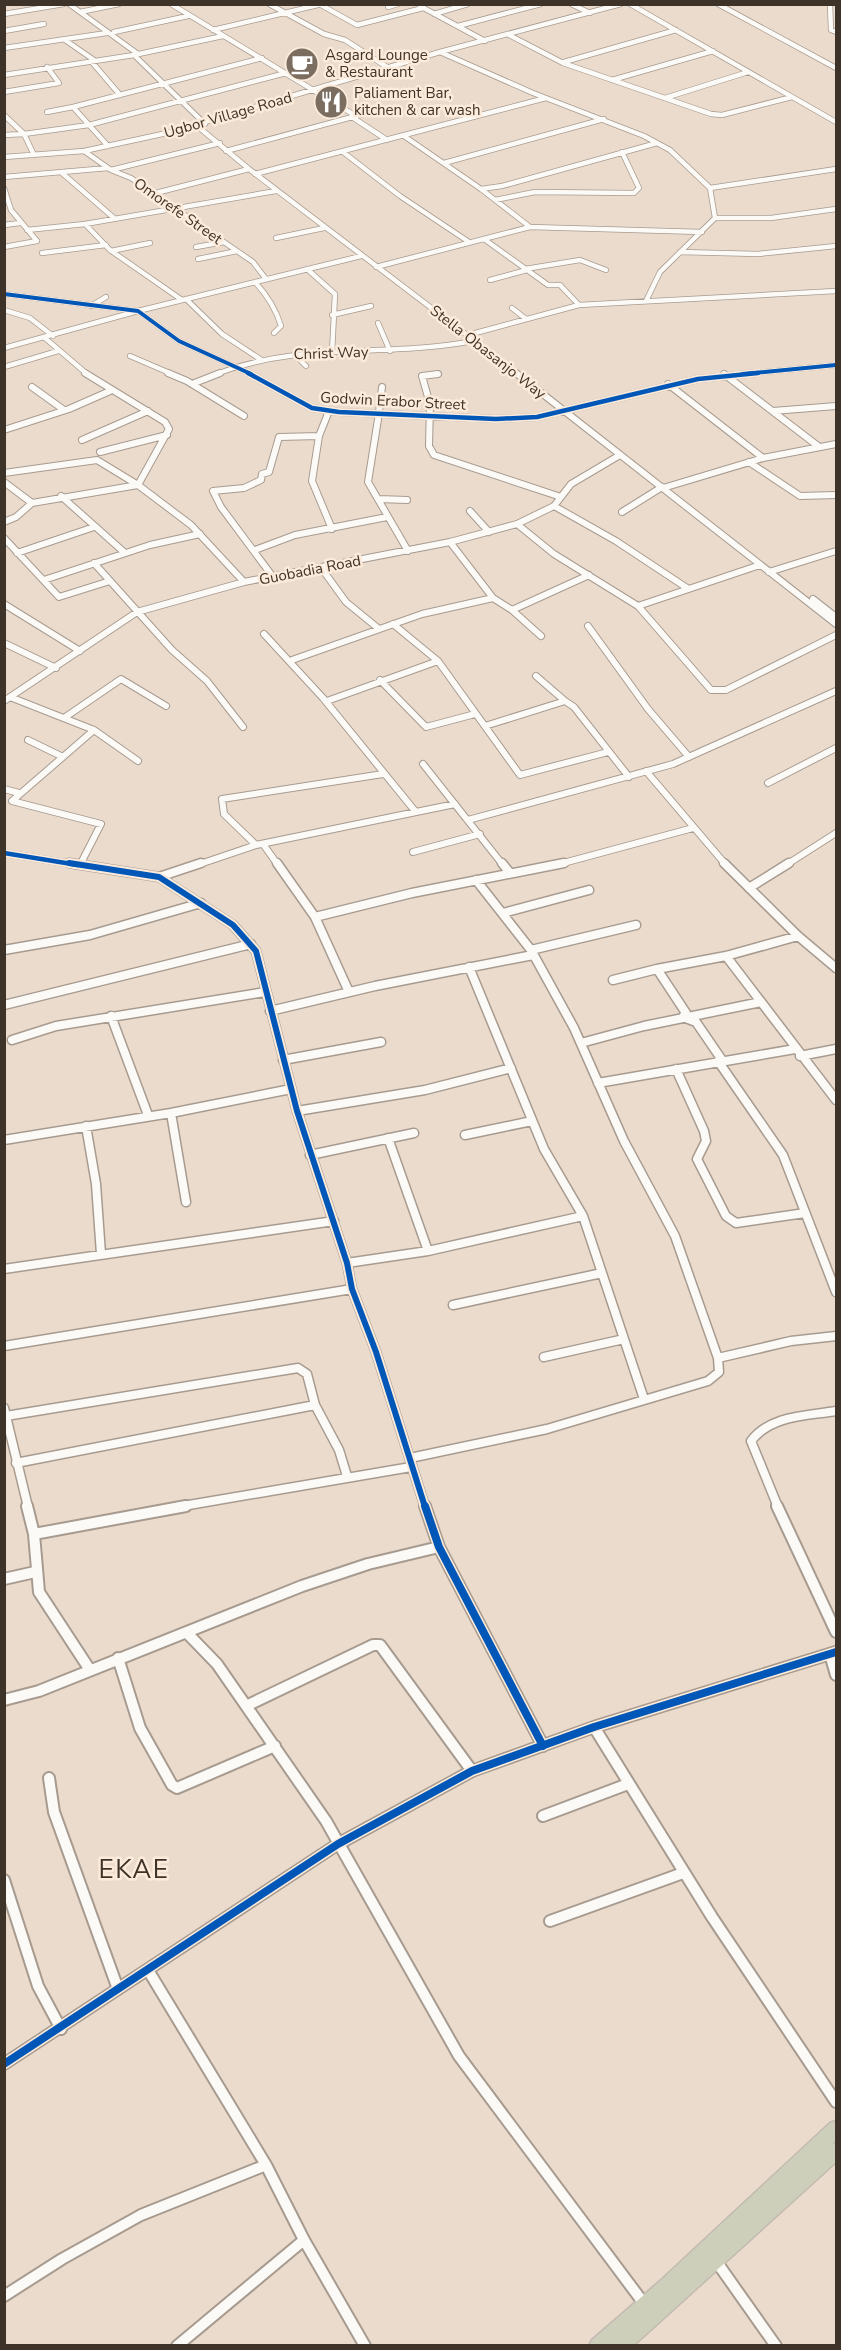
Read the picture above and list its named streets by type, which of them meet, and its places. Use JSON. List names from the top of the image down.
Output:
{
  "streets": {
    "street": [
      "Ugbor Village Road",
      "Omorefe Street",
      "Stella Obasanjo Way",
      "Christ Way",
      "Godwin Erabor Street",
      "Guobadia Road"
    ]
  },
  "crossings": [
    ["Ugbor Village Road", "Omorefe Street"],
    ["Ugbor Village Road", "Stella Obasanjo Way"],
    ["Stella Obasanjo Way", "Christ Way"],
    ["Stella Obasanjo Way", "Godwin Erabor Street"],
    ["Stella Obasanjo Way", "Guobadia Road"],
    ["Christ Way", "Godwin Erabor Street"]
  ],
  "districts": ["EKAE"],
  "places": {
    "cafe": ["Asgard Lounge & Restaurant"],
    "restaurant": ["Paliament Bar, kitchen & car wash"]
  }
}
